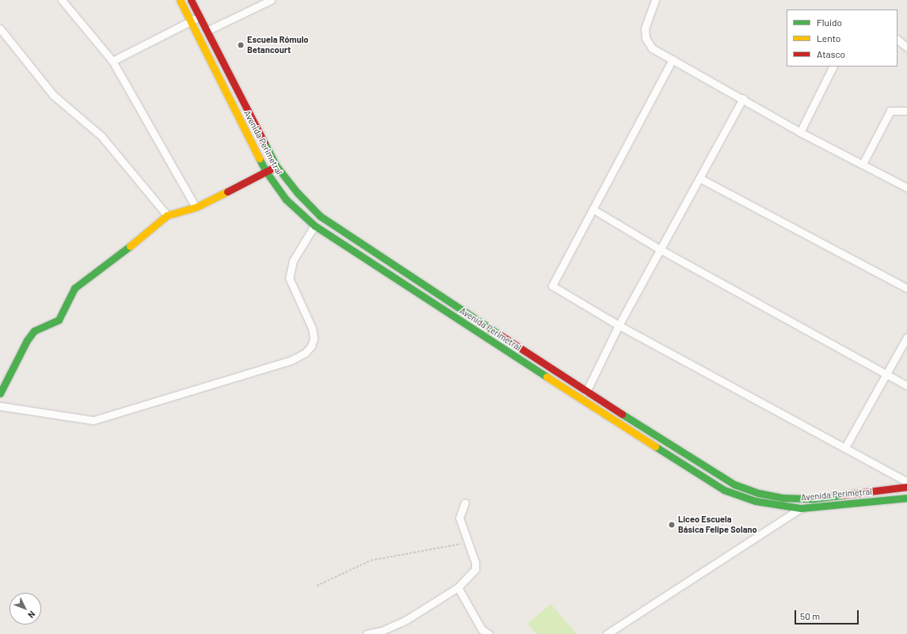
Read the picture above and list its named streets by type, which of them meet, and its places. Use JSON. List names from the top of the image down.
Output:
{
  "streets": {
    "main road": ["Avenida Perimetral"]
  },
  "places": ["Escuela Rómulo Betancourt", "Liceo Escuela Básica Felipe Solano"],
  "legend": ["Fluido", "Lento", "Atasco"],
  "scale_bar": "50 m",
  "north": "bottom right"
}
